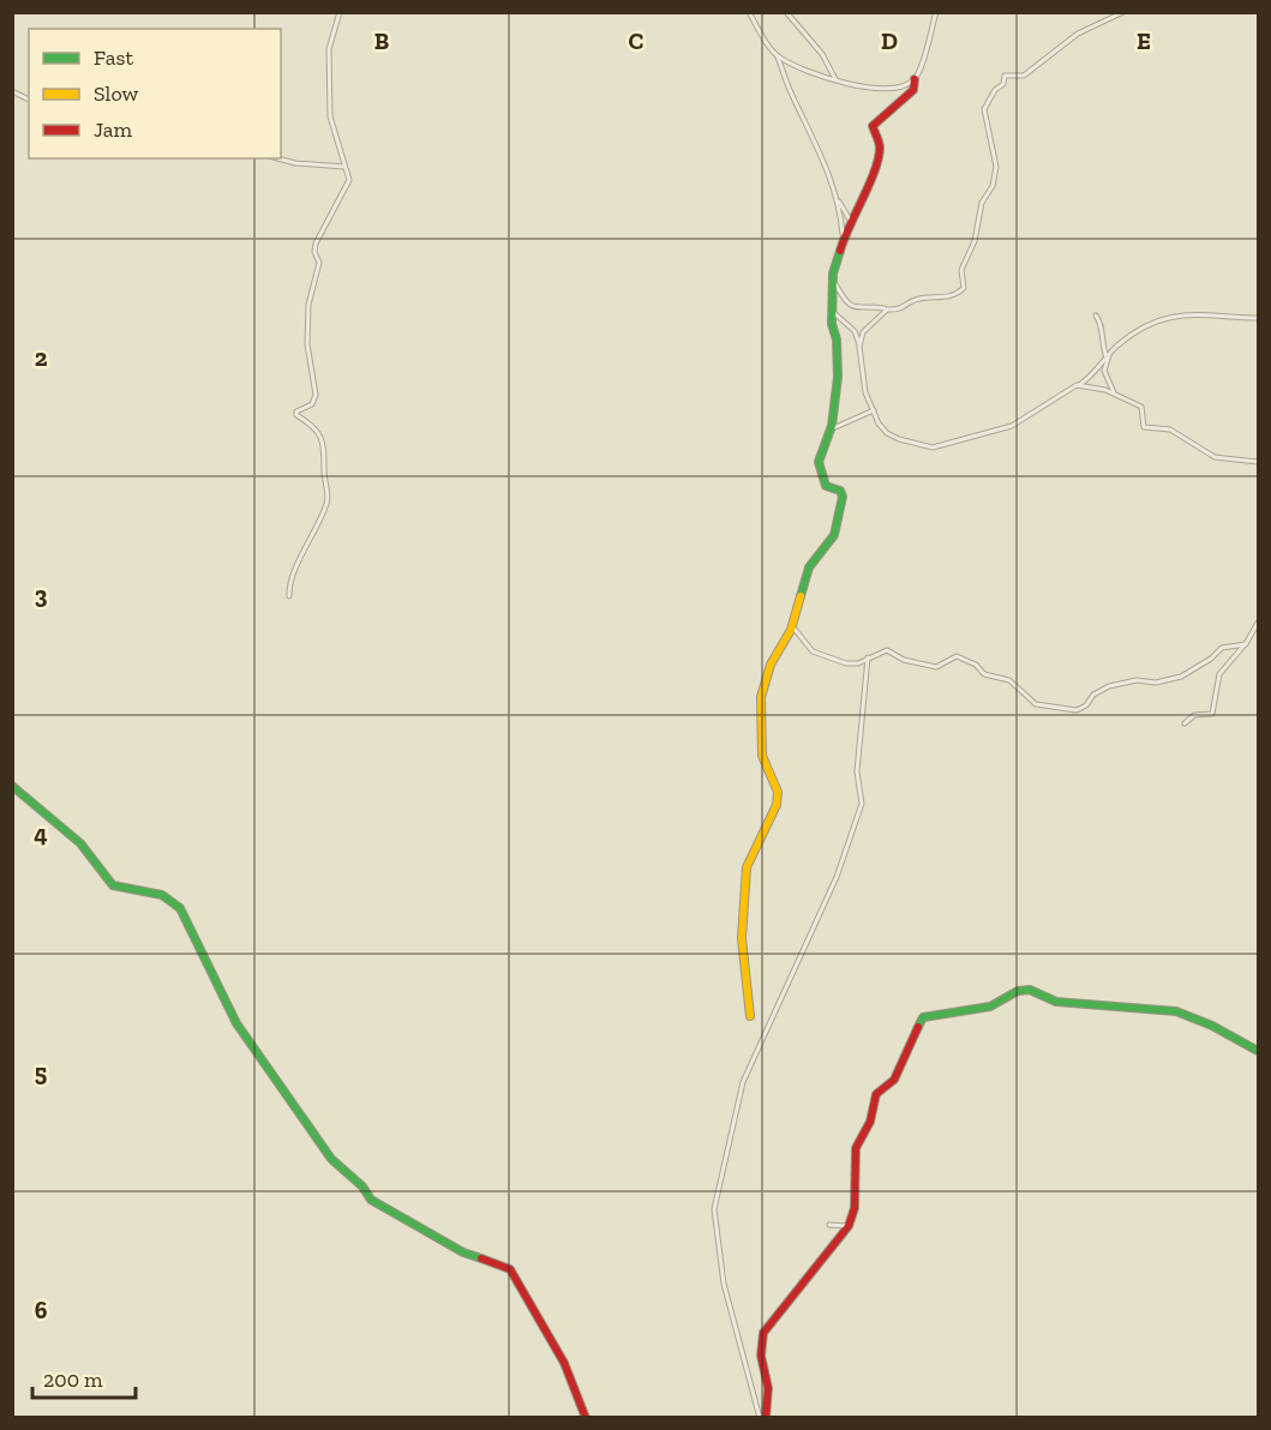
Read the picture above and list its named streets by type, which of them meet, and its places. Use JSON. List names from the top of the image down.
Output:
{
  "legend": ["Fast", "Slow", "Jam"],
  "scale_bar": "200 m",
  "grid": {
    "columns": [
      "B",
      "C",
      "D",
      "E"
    ],
    "rows": [
      "2",
      "3",
      "4",
      "5",
      "6"
    ]
  }
}
